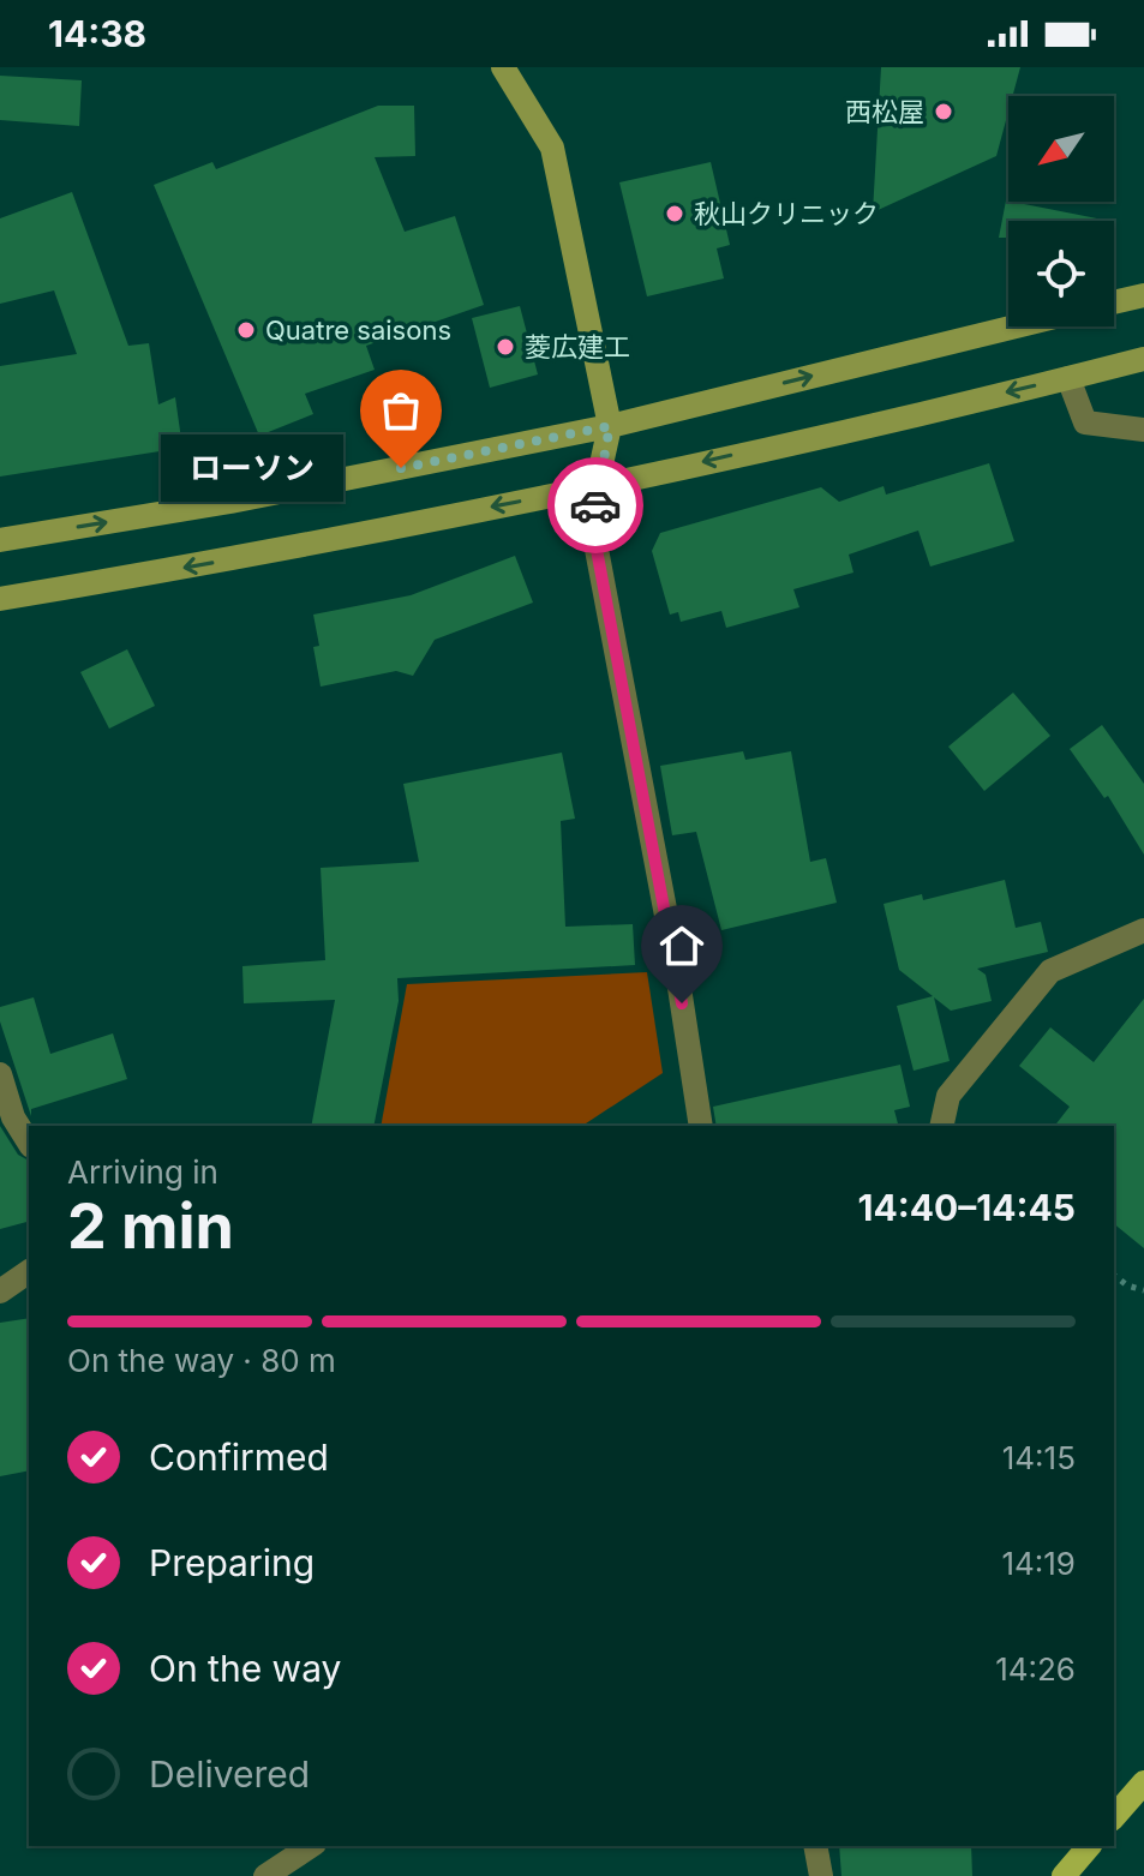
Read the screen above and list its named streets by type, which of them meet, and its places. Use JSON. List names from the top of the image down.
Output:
{
  "places": [
    "西松屋",
    "秋山クリニック",
    "Quatre saisons",
    "菱広建工",
    "ローソン"
  ],
  "north": "bottom left",
  "page": {
    "status": "14:38",
    "bubble": "ローソン",
    "heading": ["2 min", "Arriving in", "14:40–14:45"],
    "bar": "On the way · 80 m",
    "list": [
      ["Confirmed", "14:15"],
      ["Preparing", "14:19"],
      ["On the way", "14:26"],
      "Delivered"
    ]
  }
}
